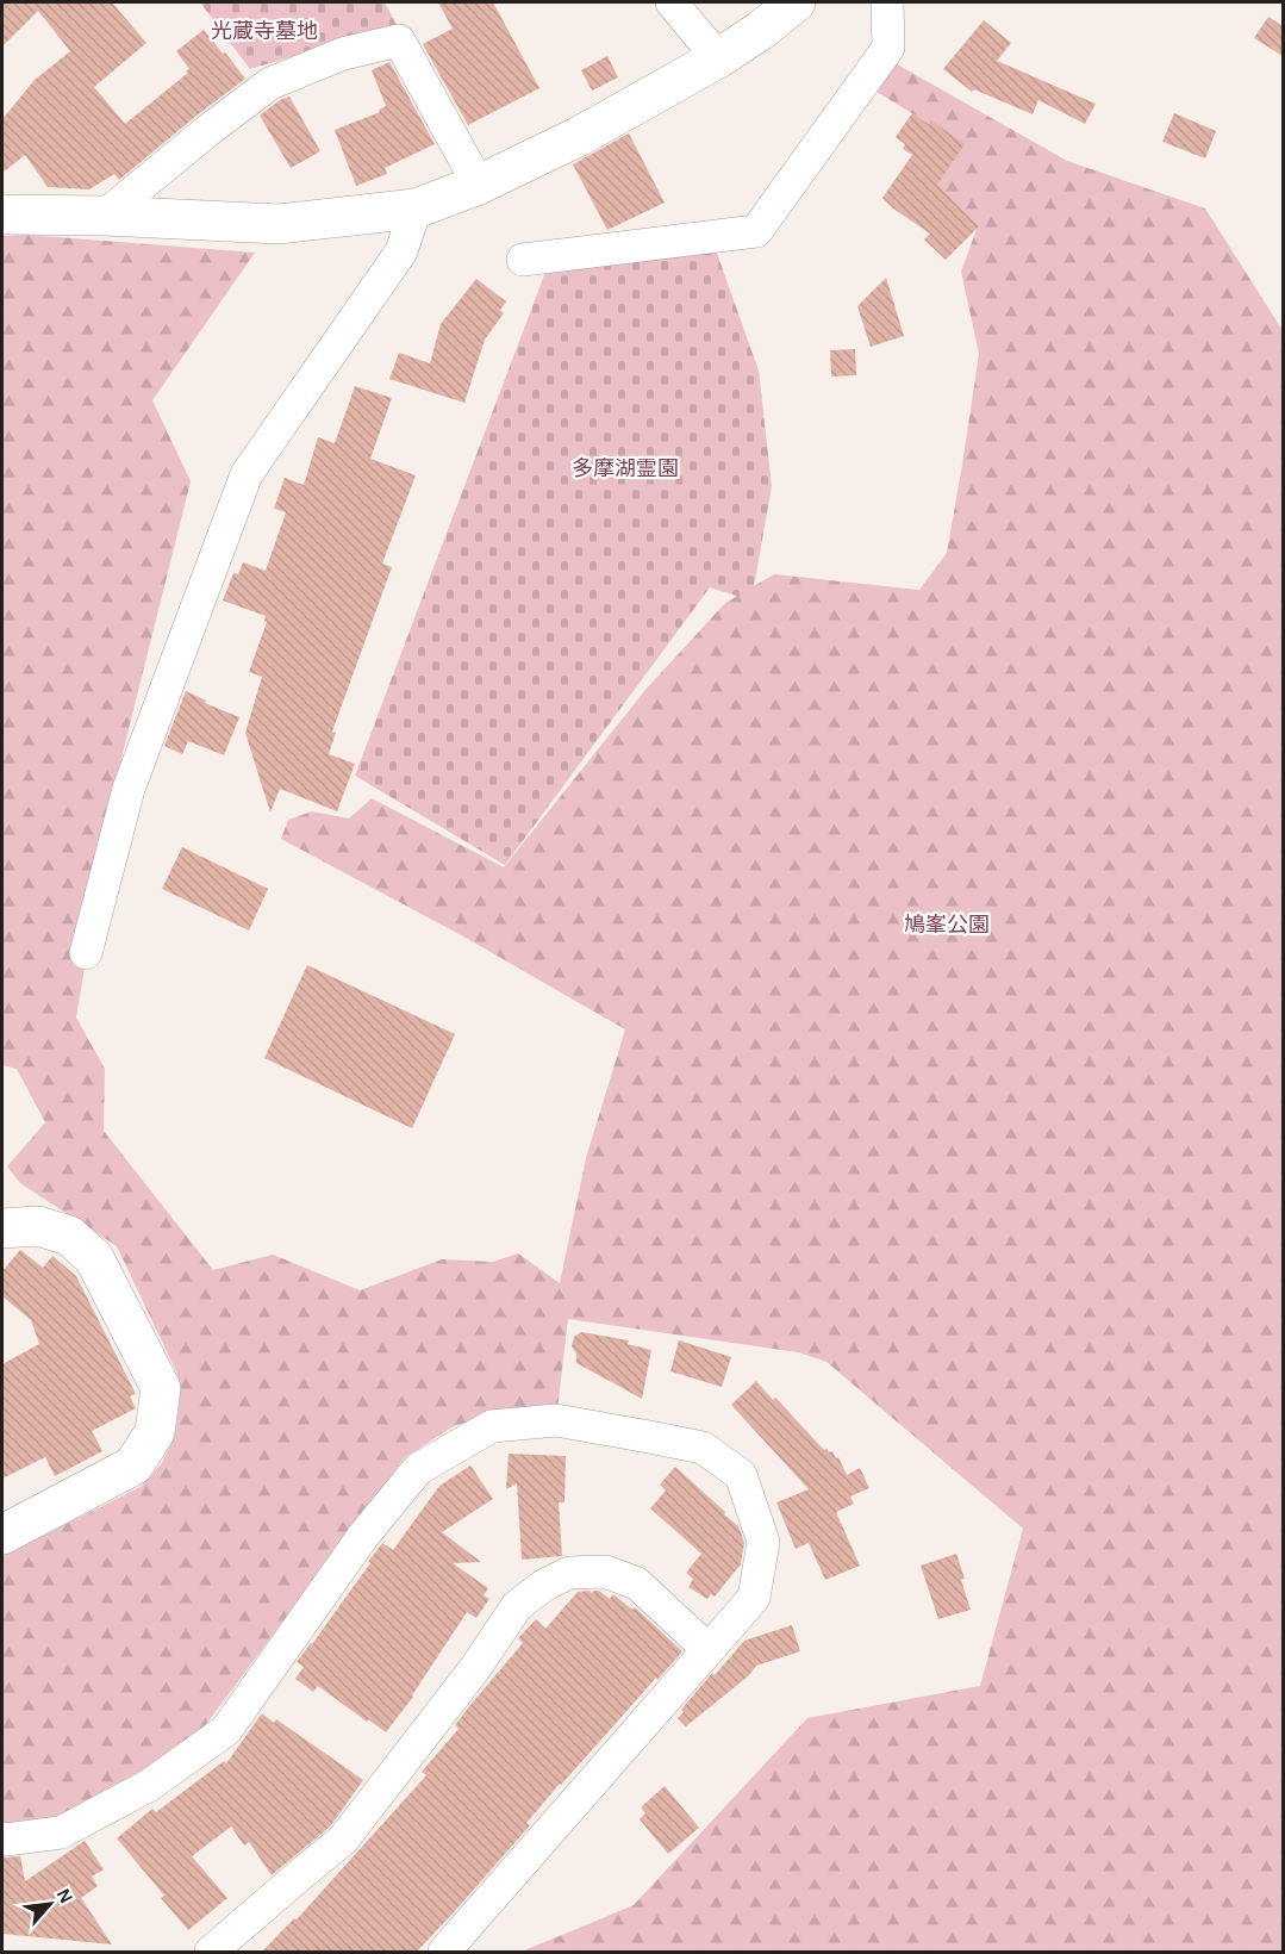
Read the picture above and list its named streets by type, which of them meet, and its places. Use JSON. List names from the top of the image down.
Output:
{
  "parks": ["光蔵寺墓地", "多摩湖霊園", "鳩峯公園"],
  "north": "top right"
}
